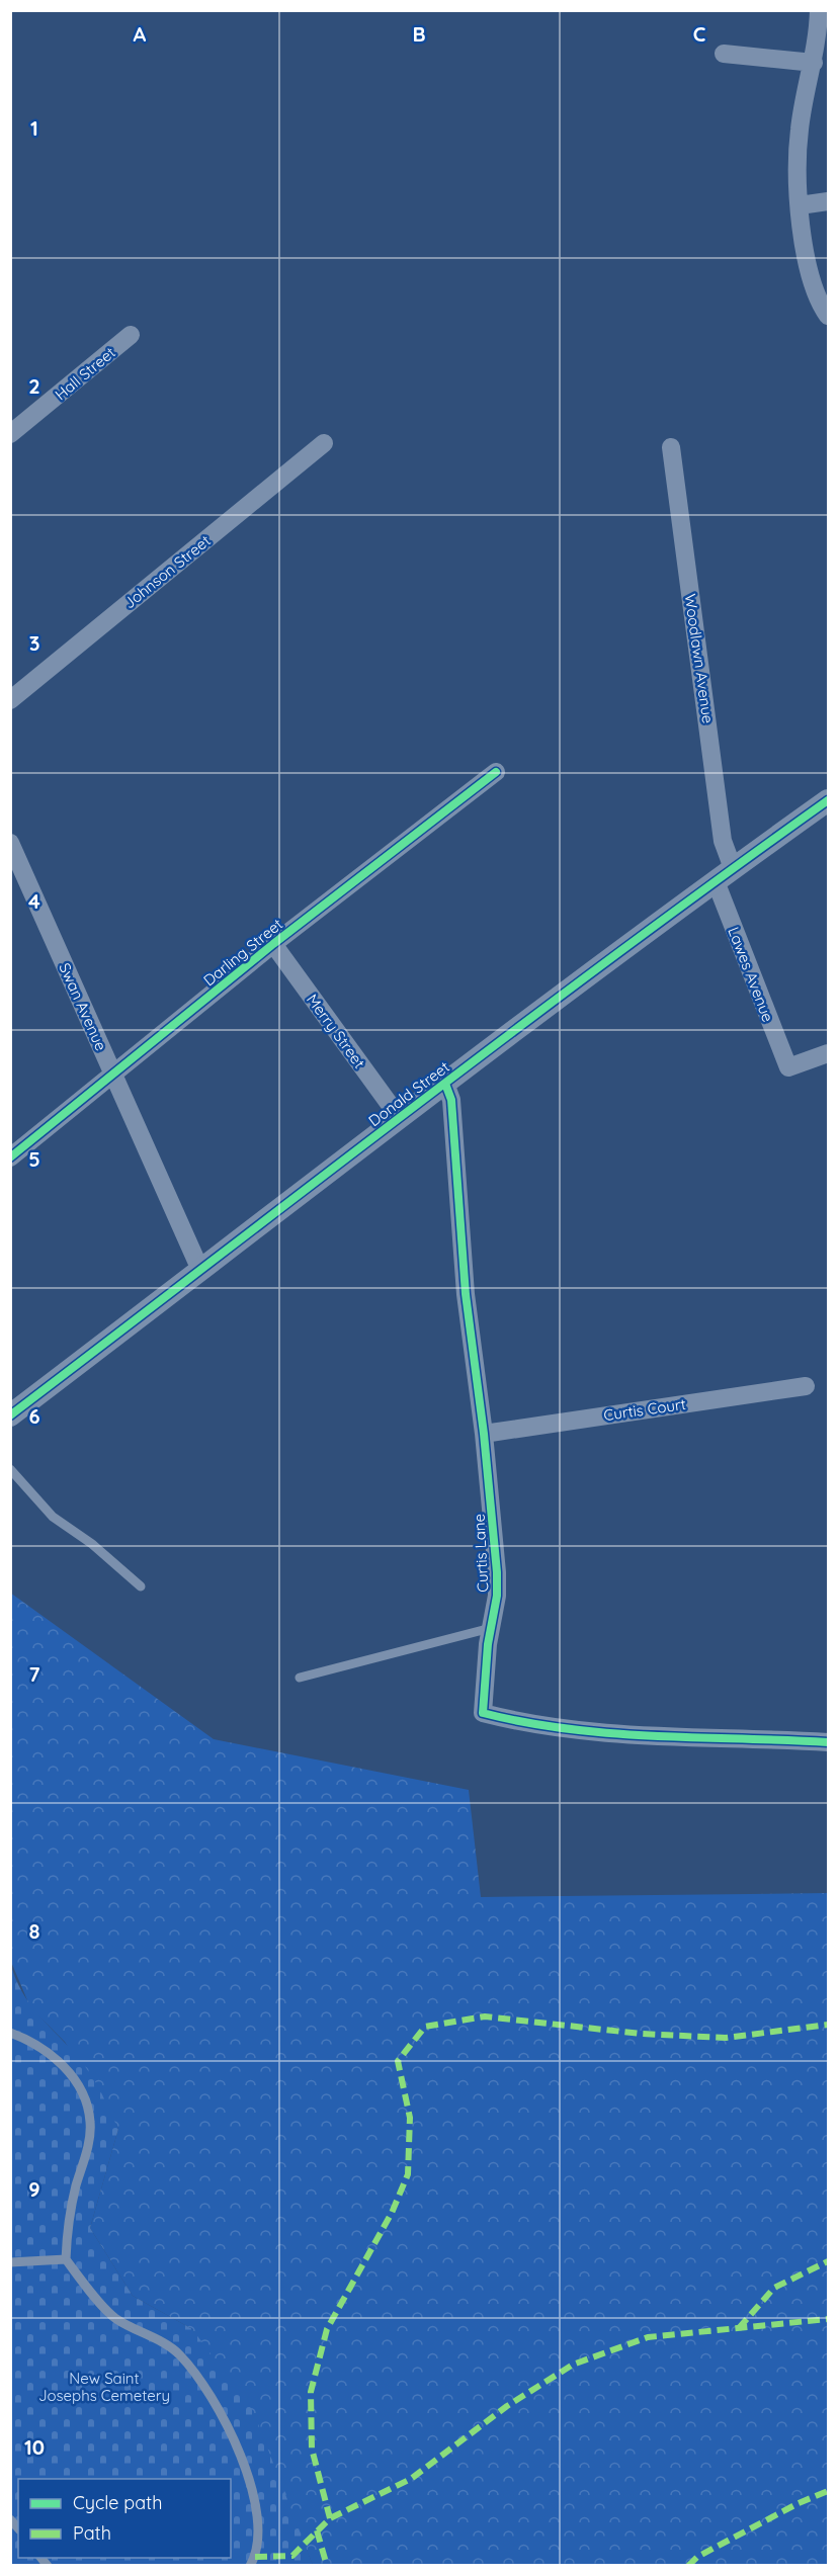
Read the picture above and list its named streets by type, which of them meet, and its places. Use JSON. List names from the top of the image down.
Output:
{
  "streets": {
    "street": [
      "Hall Street",
      "Johnson Street",
      "Woodlawn Avenue",
      "Darling Street",
      "Lawes Avenue",
      "Swan Avenue",
      "Merry Street",
      "Donald Street",
      "Curtis Court",
      "Curtis Lane"
    ]
  },
  "crossings": [
    ["Woodlawn Avenue", "Lawes Avenue"],
    ["Woodlawn Avenue", "Donald Street"],
    ["Darling Street", "Swan Avenue"],
    ["Darling Street", "Merry Street"],
    ["Lawes Avenue", "Donald Street"],
    ["Swan Avenue", "Donald Street"],
    ["Merry Street", "Donald Street"],
    ["Donald Street", "Curtis Lane"],
    ["Curtis Court", "Curtis Lane"]
  ],
  "parks": ["New Saint Josephs Cemetery"],
  "legend": ["Cycle path", "Path"],
  "grid": {
    "columns": ["A", "B", "C"],
    "rows": [
      "1",
      "2",
      "3",
      "4",
      "5",
      "6",
      "7",
      "8",
      "9",
      "10"
    ]
  }
}
